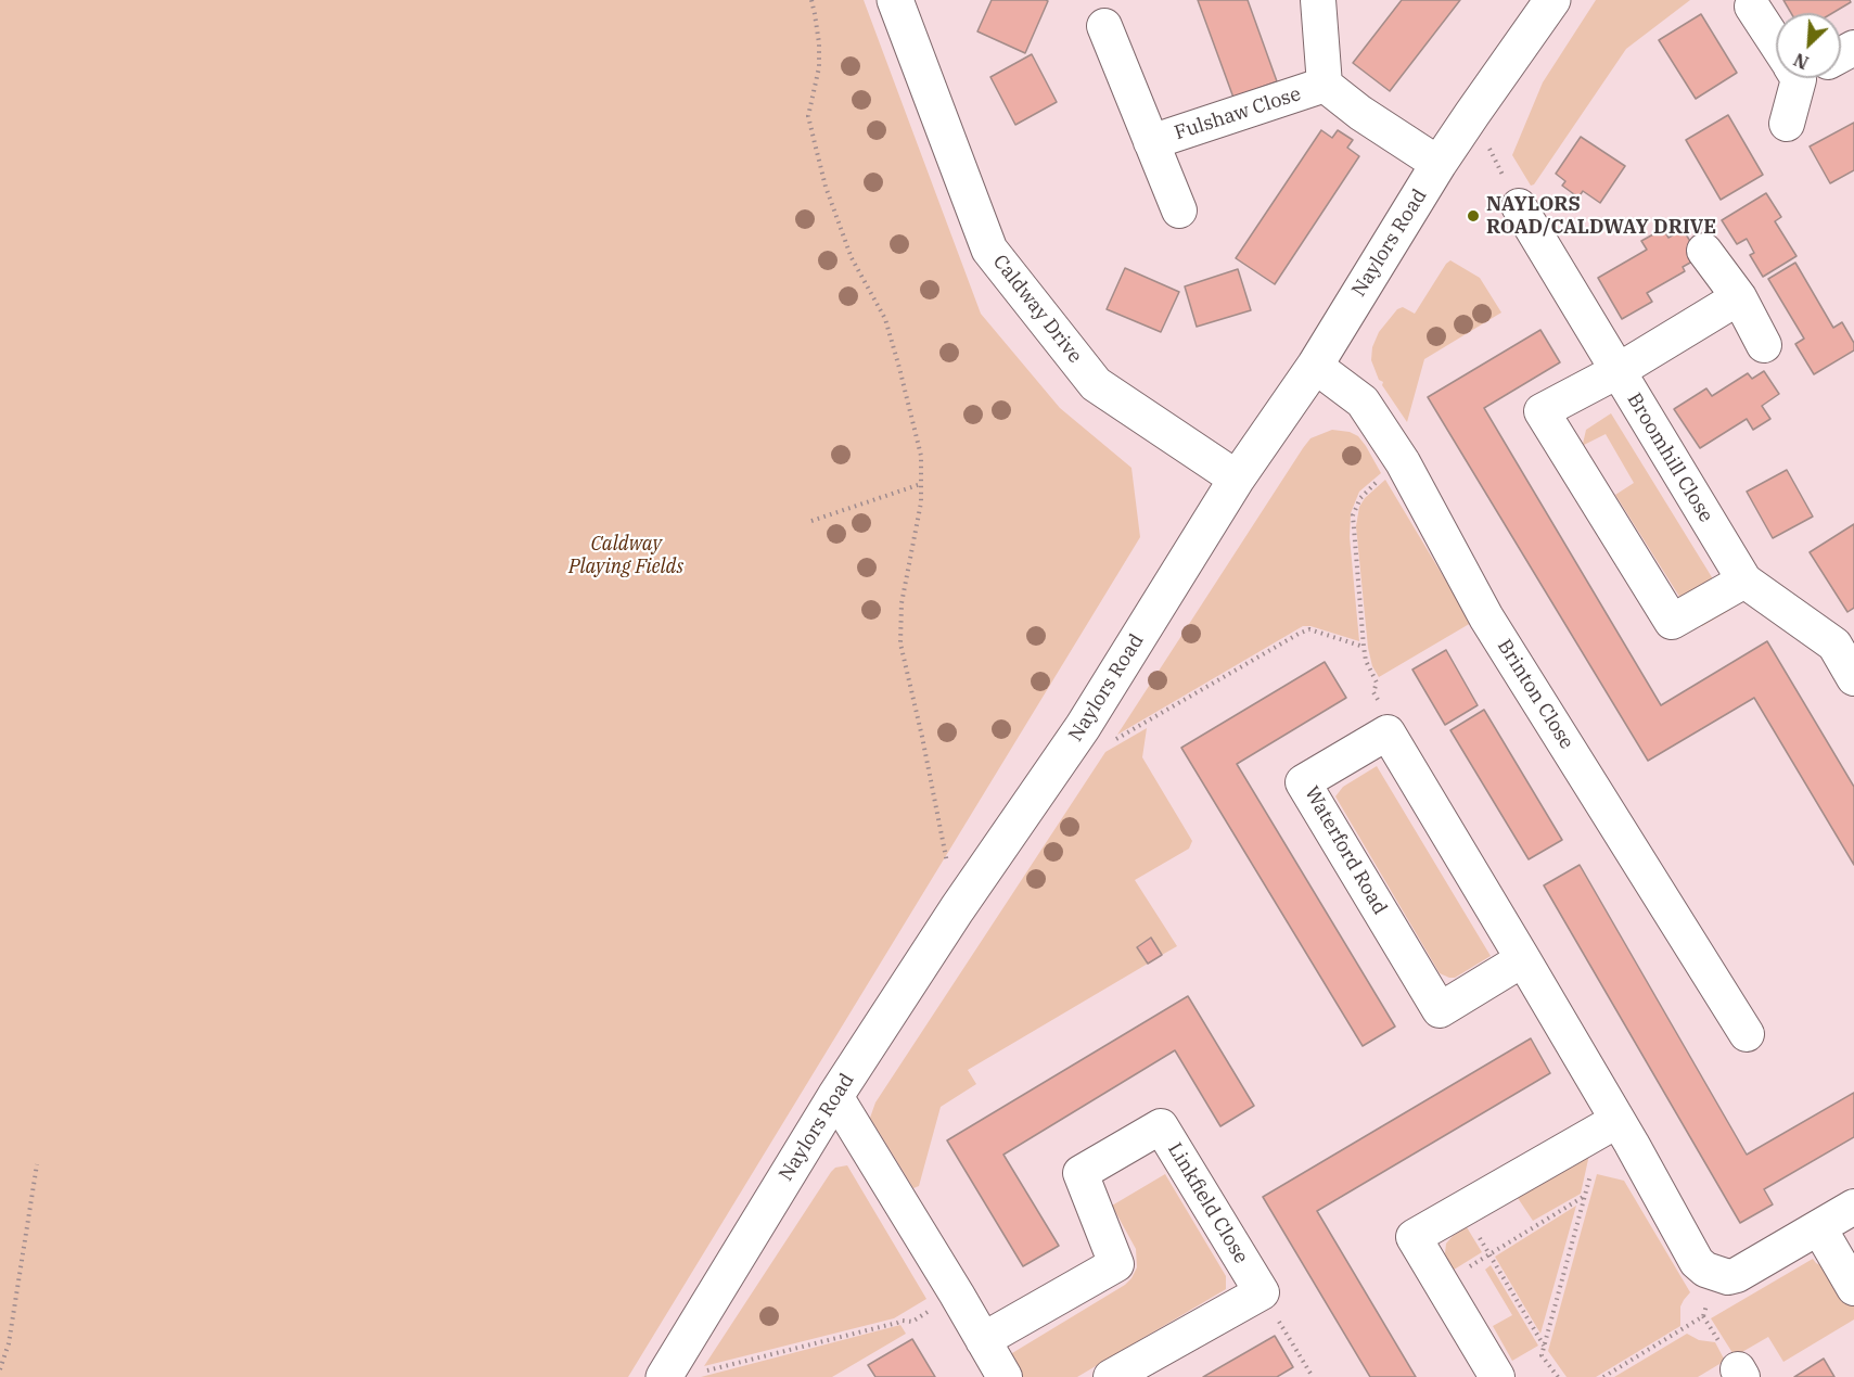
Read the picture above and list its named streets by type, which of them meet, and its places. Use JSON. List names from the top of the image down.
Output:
{
  "streets": {
    "street": [
      "Fulshaw Close",
      "Naylors Road",
      "Caldway Drive",
      "Broomhill Close",
      "Brinton Close",
      "Waterford Road",
      "Linkfield Close"
    ]
  },
  "crossings": [
    ["Fulshaw Close", "Naylors Road"],
    ["Naylors Road", "Caldway Drive"],
    ["Naylors Road", "Brinton Close"]
  ],
  "parks": ["Caldway Playing Fields"],
  "places": ["NAYLORS ROAD/CALDWAY DRIVE"],
  "north": "bottom left"
}
